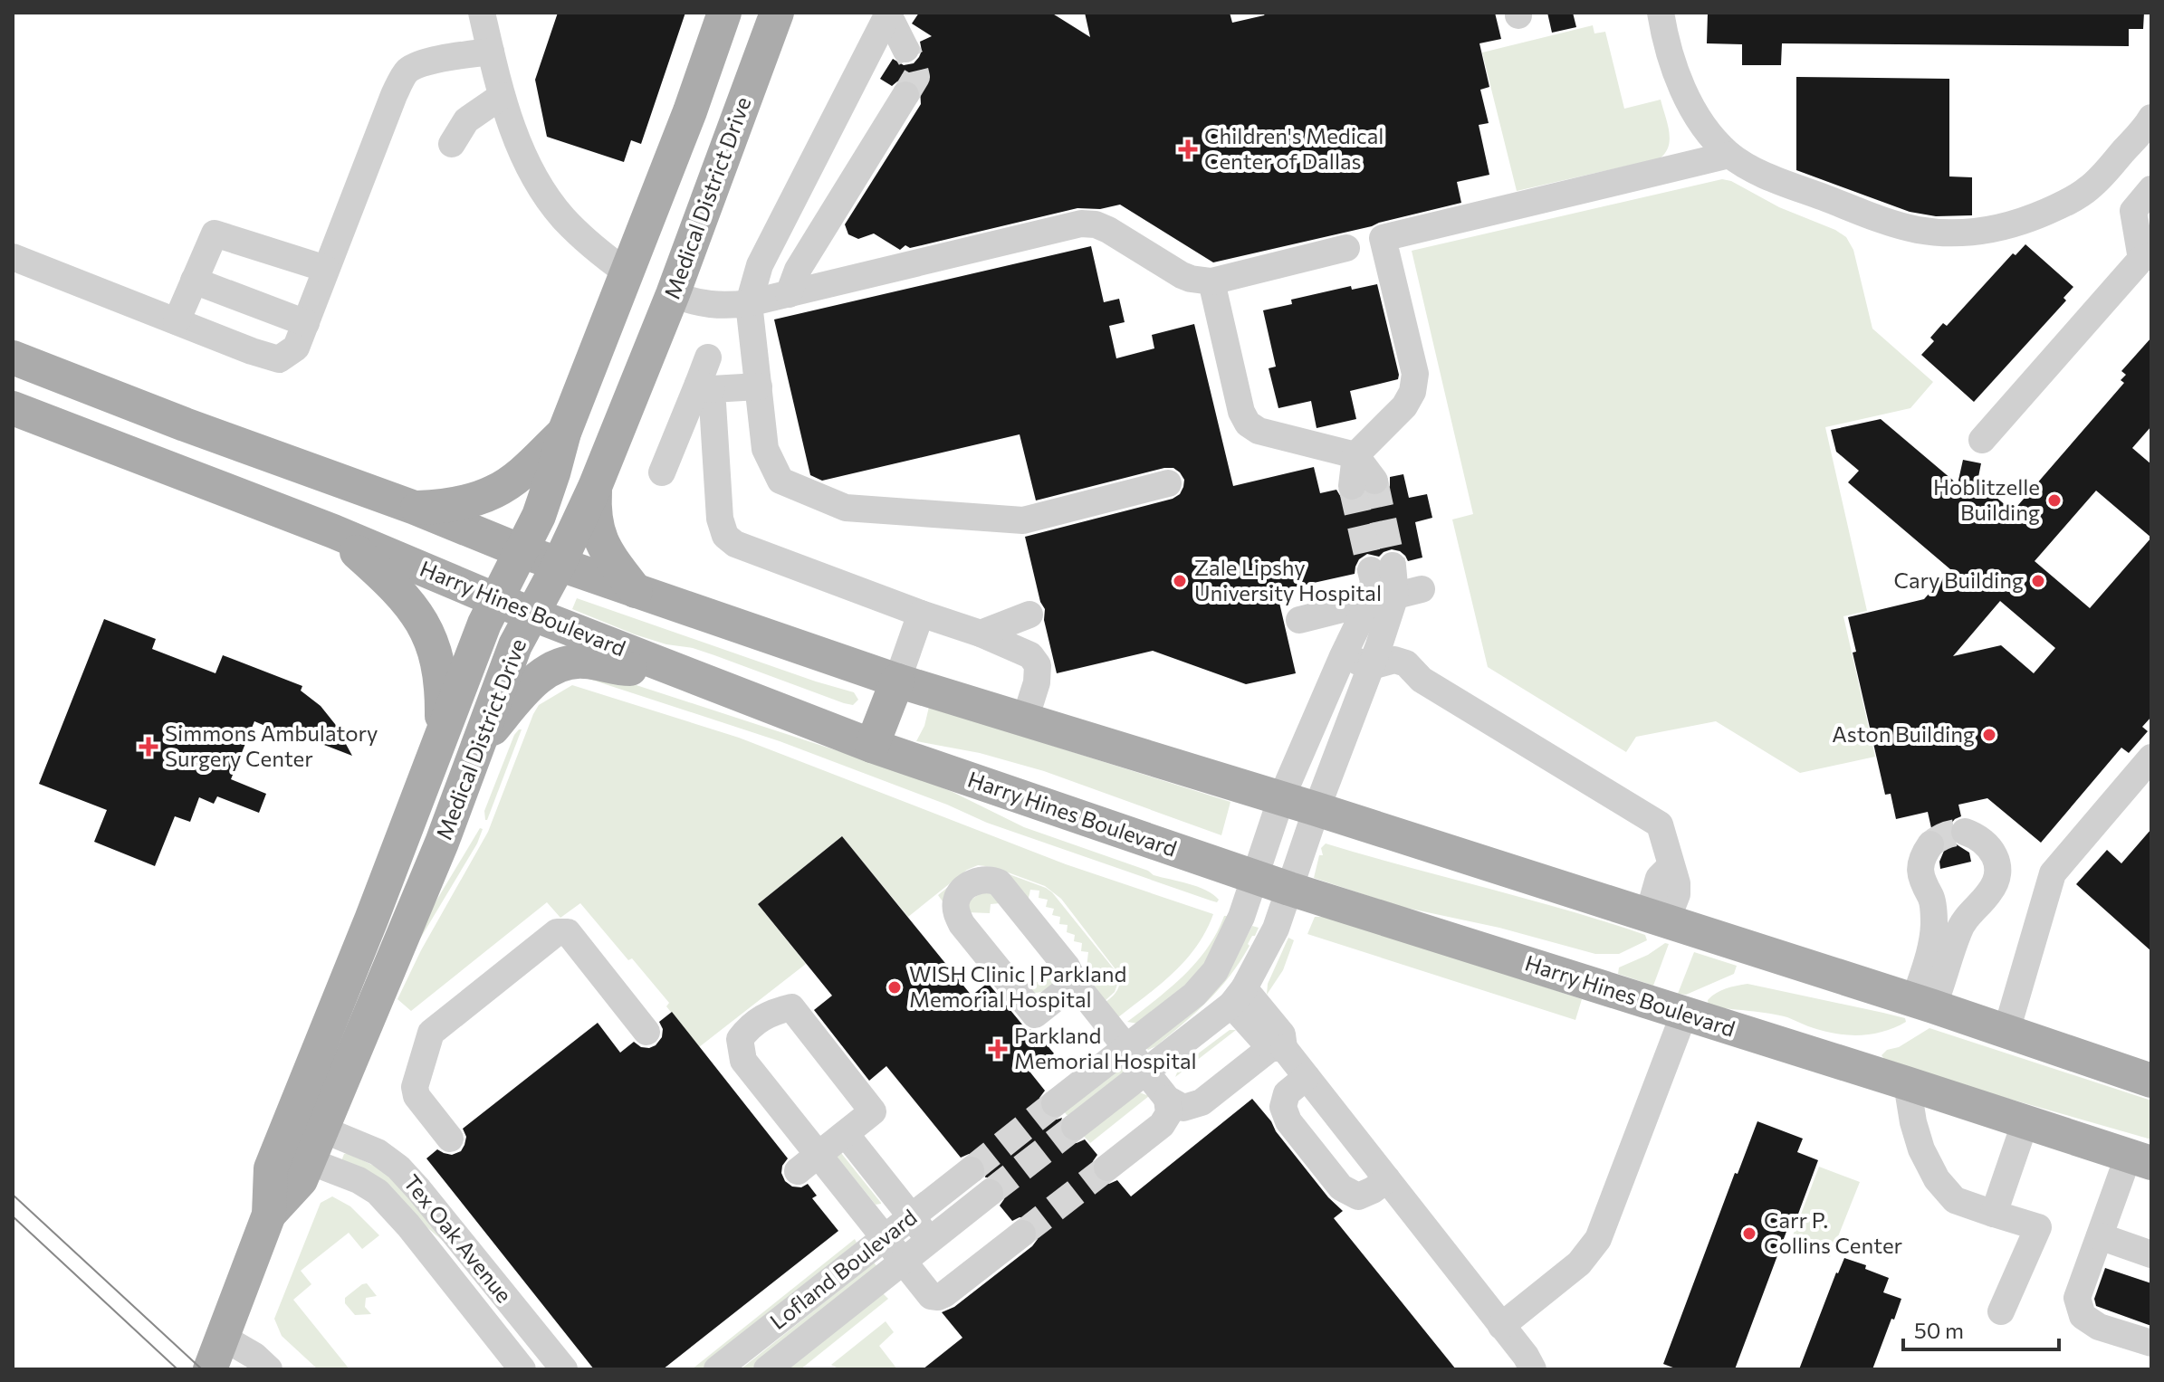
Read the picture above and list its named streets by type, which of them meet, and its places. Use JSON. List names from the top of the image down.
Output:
{
  "streets": {
    "main road": ["Medical District Drive", "Harry Hines Boulevard"],
    "street": ["Tex Oak Avenue", "Lofland Boulevard"]
  },
  "crossings": [
    ["Medical District Drive", "Harry Hines Boulevard"],
    ["Medical District Drive", "Tex Oak Avenue"]
  ],
  "places": {
    "health": ["Children's Medical Center of Dallas", "Simmons Ambulatory Surgery Center", "Parkland Memorial Hospital"],
    "other": [
      "Hoblitzelle Building",
      "Zale Lipshy University Hospital",
      "Cary Building",
      "Aston Building",
      "WISH Clinic | Parkland Memorial Hospital",
      "Carr P. Collins Center"
    ]
  },
  "scale_bar": "50 m"
}
